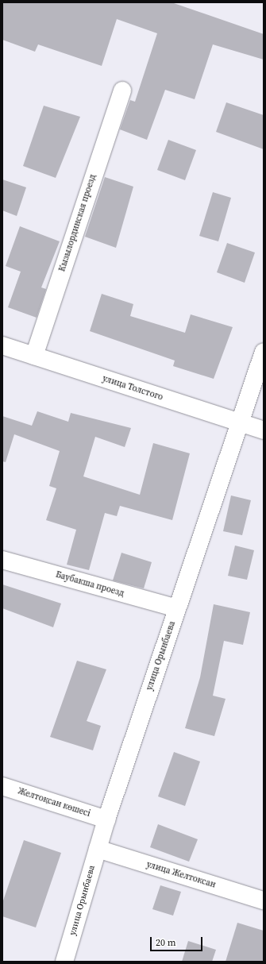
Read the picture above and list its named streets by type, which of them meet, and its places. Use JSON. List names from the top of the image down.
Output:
{
  "streets": {
    "street": [
      "Кызылординская проезд",
      "улица Толстого",
      "Баубакша проезд",
      "улица Орынбаева",
      "Желтоқсан көшесі",
      "улица Желтоксан"
    ]
  },
  "crossings": [
    ["Кызылординская проезд", "улица Толстого"],
    ["улица Толстого", "улица Орынбаева"],
    ["Баубакша проезд", "улица Орынбаева"],
    ["улица Орынбаева", "Желтоқсан көшесі"],
    ["улица Орынбаева", "улица Желтоксан"]
  ],
  "scale_bar": "20 m"
}
